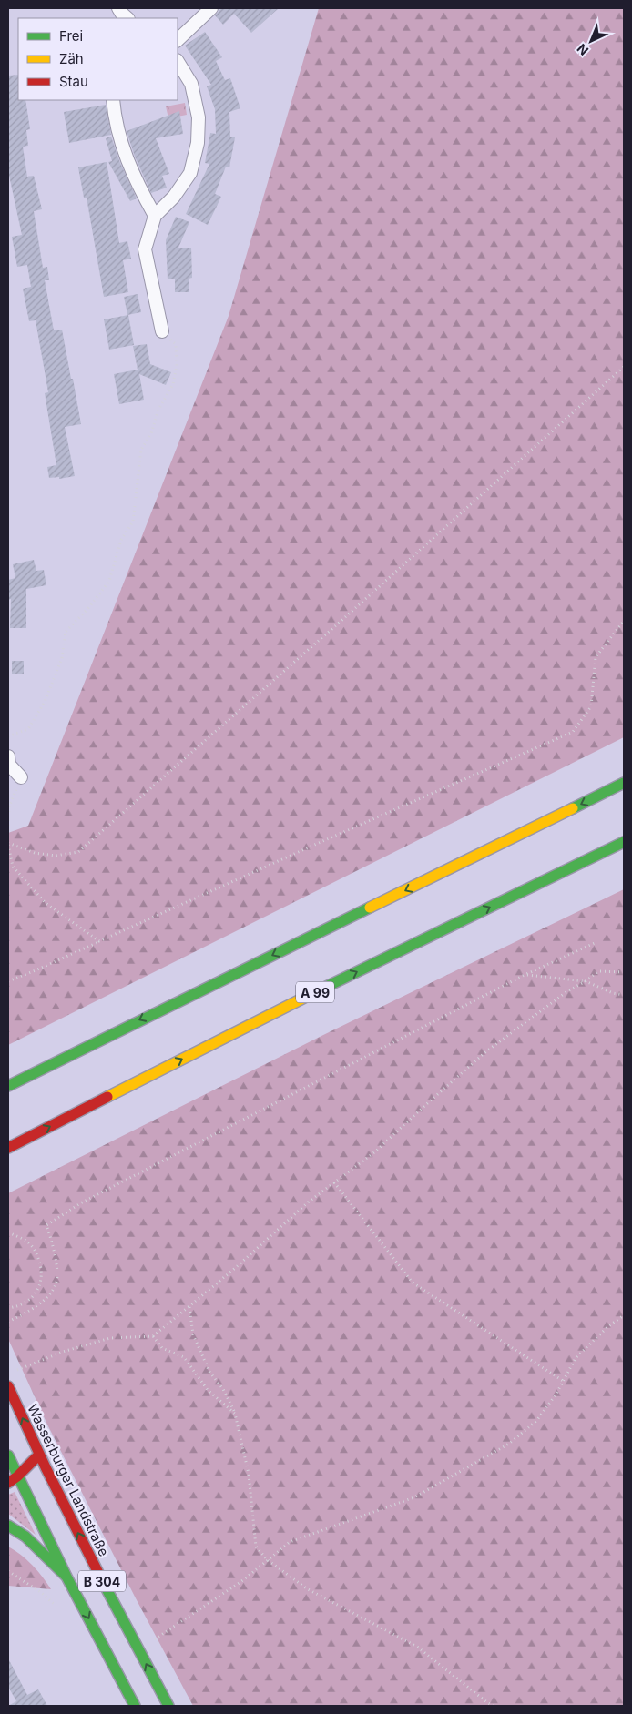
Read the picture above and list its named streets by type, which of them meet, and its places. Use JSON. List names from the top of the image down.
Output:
{
  "streets": {
    "main road": ["A 99", "Wasserburger Landstraße", "B 304"]
  },
  "legend": ["Frei", "Zäh", "Stau"],
  "north": "bottom left"
}
